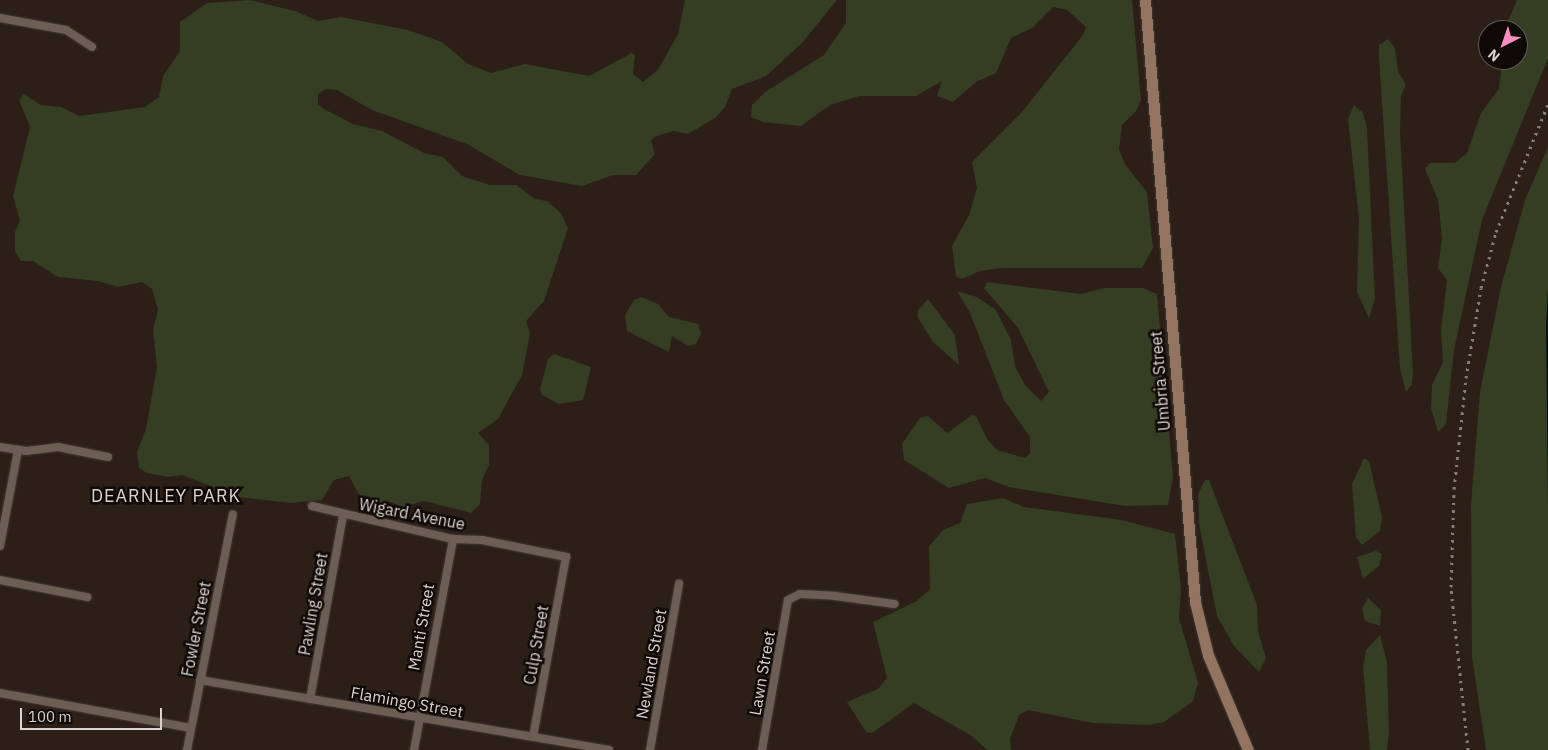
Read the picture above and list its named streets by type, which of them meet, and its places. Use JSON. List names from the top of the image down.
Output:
{
  "streets": {
    "main road": ["Umbria Street"],
    "street": [
      "Wigard Avenue",
      "Pawling Street",
      "Manti Street",
      "Fowler Street",
      "Culp Street",
      "Newland Street",
      "Lawn Street",
      "Flamingo Street"
    ]
  },
  "crossings": [
    ["Wigard Avenue", "Pawling Street"],
    ["Wigard Avenue", "Manti Street"],
    ["Wigard Avenue", "Culp Street"],
    ["Pawling Street", "Flamingo Street"],
    ["Manti Street", "Flamingo Street"],
    ["Fowler Street", "Flamingo Street"],
    ["Culp Street", "Flamingo Street"]
  ],
  "districts": ["DEARNLEY PARK"],
  "scale_bar": "100 m",
  "north": "bottom left"
}
